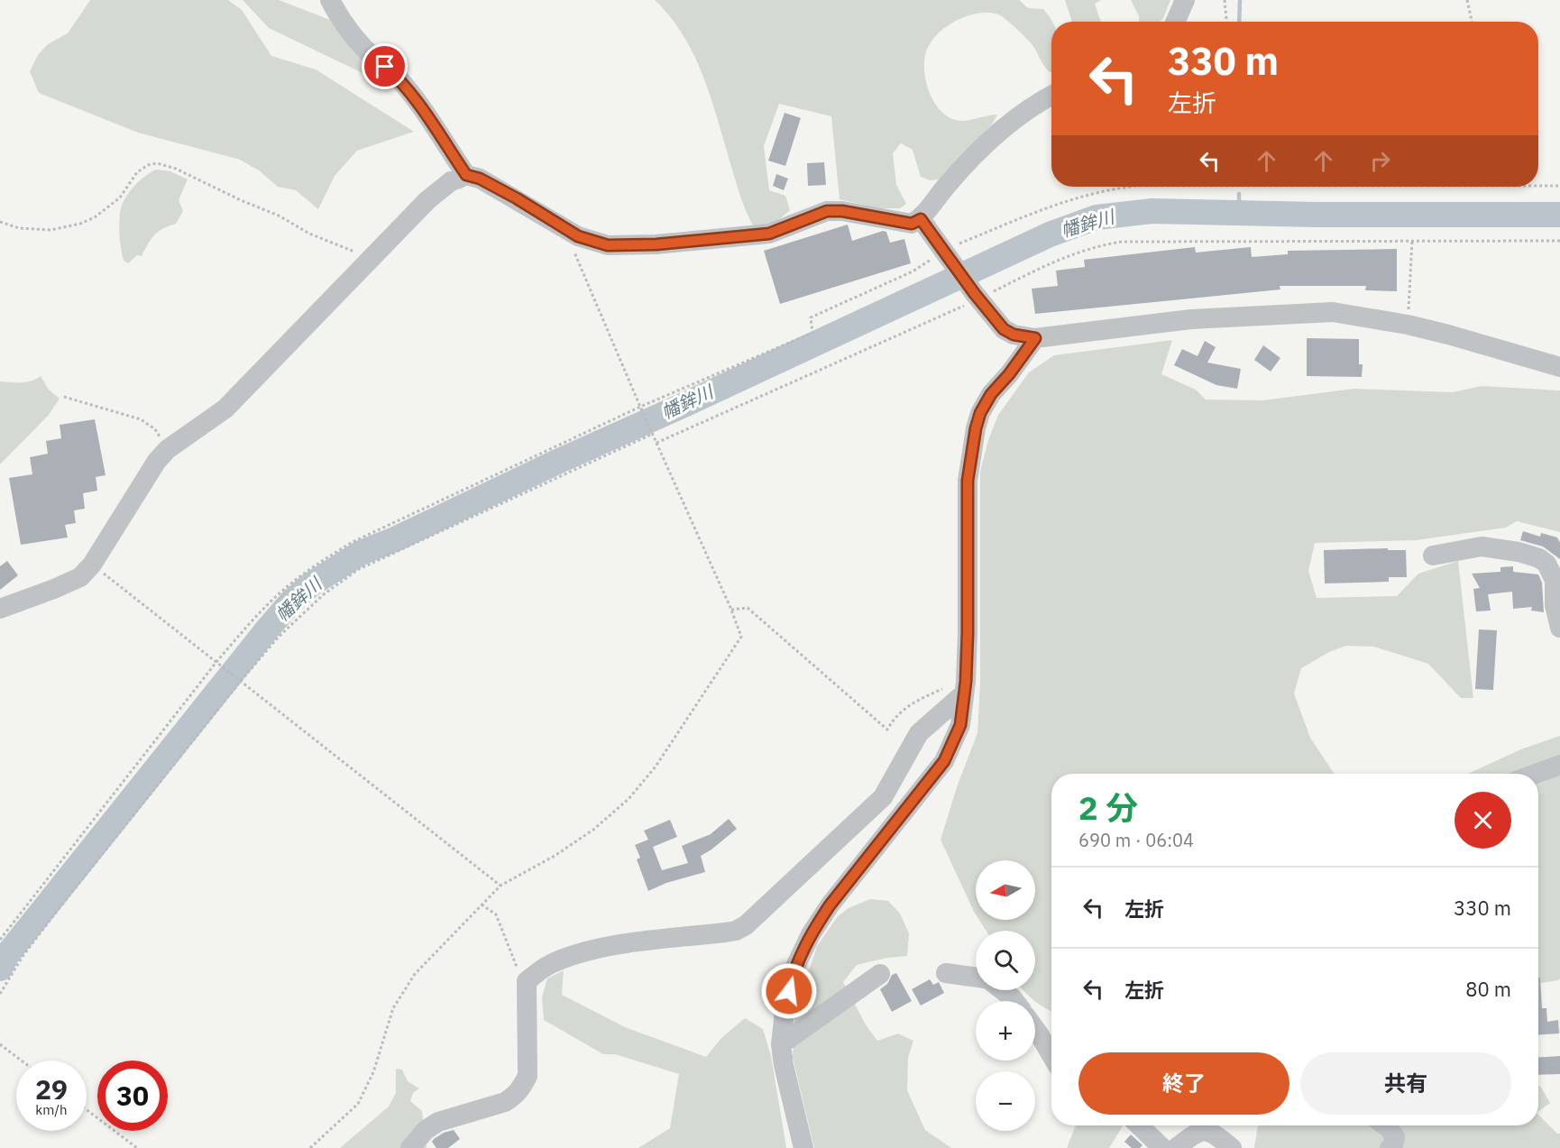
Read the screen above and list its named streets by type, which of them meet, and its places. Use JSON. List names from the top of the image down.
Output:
{
  "water": ["幡鉾川"],
  "north": "left",
  "page": {
    "turn": ["330 m", "左折"],
    "heading": ["2 分", "690 m · 06:04"],
    "map_buttons": ["+", "−"],
    "list": [
      {
        "name": "左折",
        "value": "330 m"
      },
      {
        "name": "左折",
        "value": "80 m"
      }
    ],
    "buttons": ["終了", "共有"],
    "speed": "29 km/h",
    "limit": "30"
  }
}
